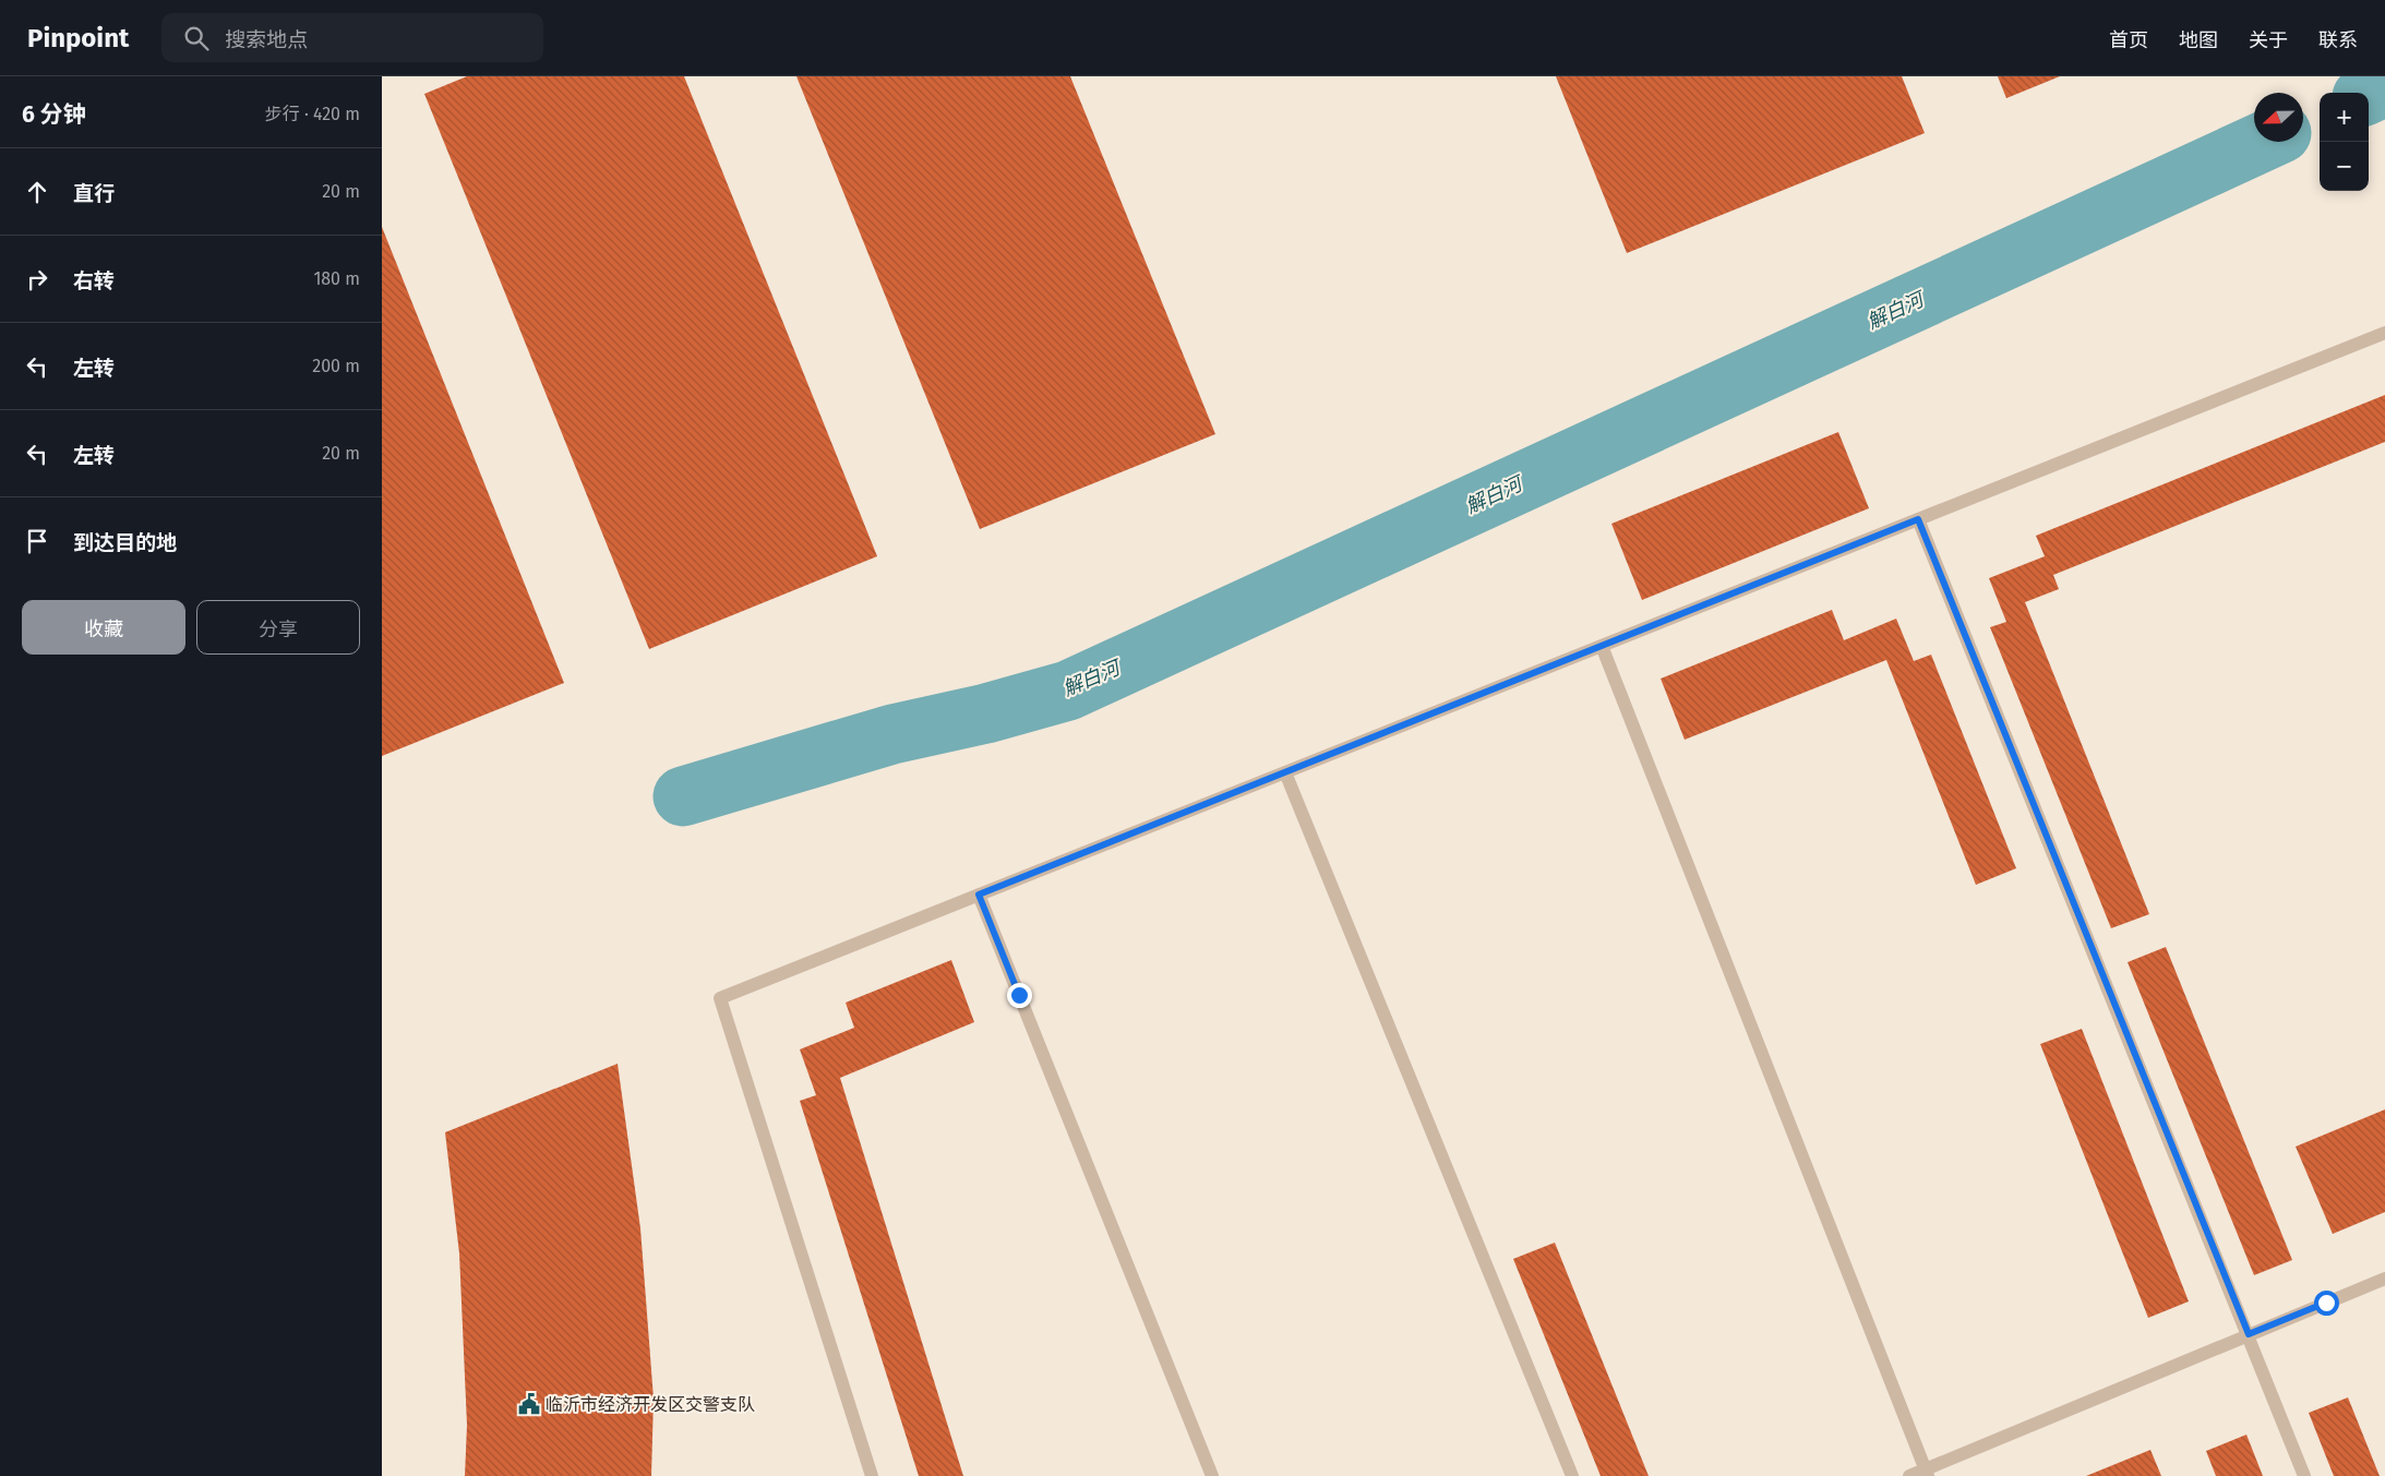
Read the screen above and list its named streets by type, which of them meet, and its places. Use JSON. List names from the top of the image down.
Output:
{
  "water": ["解白河"],
  "places": {
    "public building": ["临沂市经济开发区交警支队"]
  },
  "north": "left",
  "page": {
    "header": "Pinpoint",
    "search": "搜索地点",
    "nav": [
      "首页",
      "地图",
      "关于",
      "联系"
    ],
    "heading": ["6 分钟", "步行 · 420 m"],
    "map_buttons": ["+", "−"],
    "list": [
      ["直行", "20 m"],
      ["右转", "180 m"],
      ["左转", "200 m"],
      ["左转", "20 m"],
      "到达目的地"
    ],
    "buttons": ["收藏", "分享"]
  }
}
